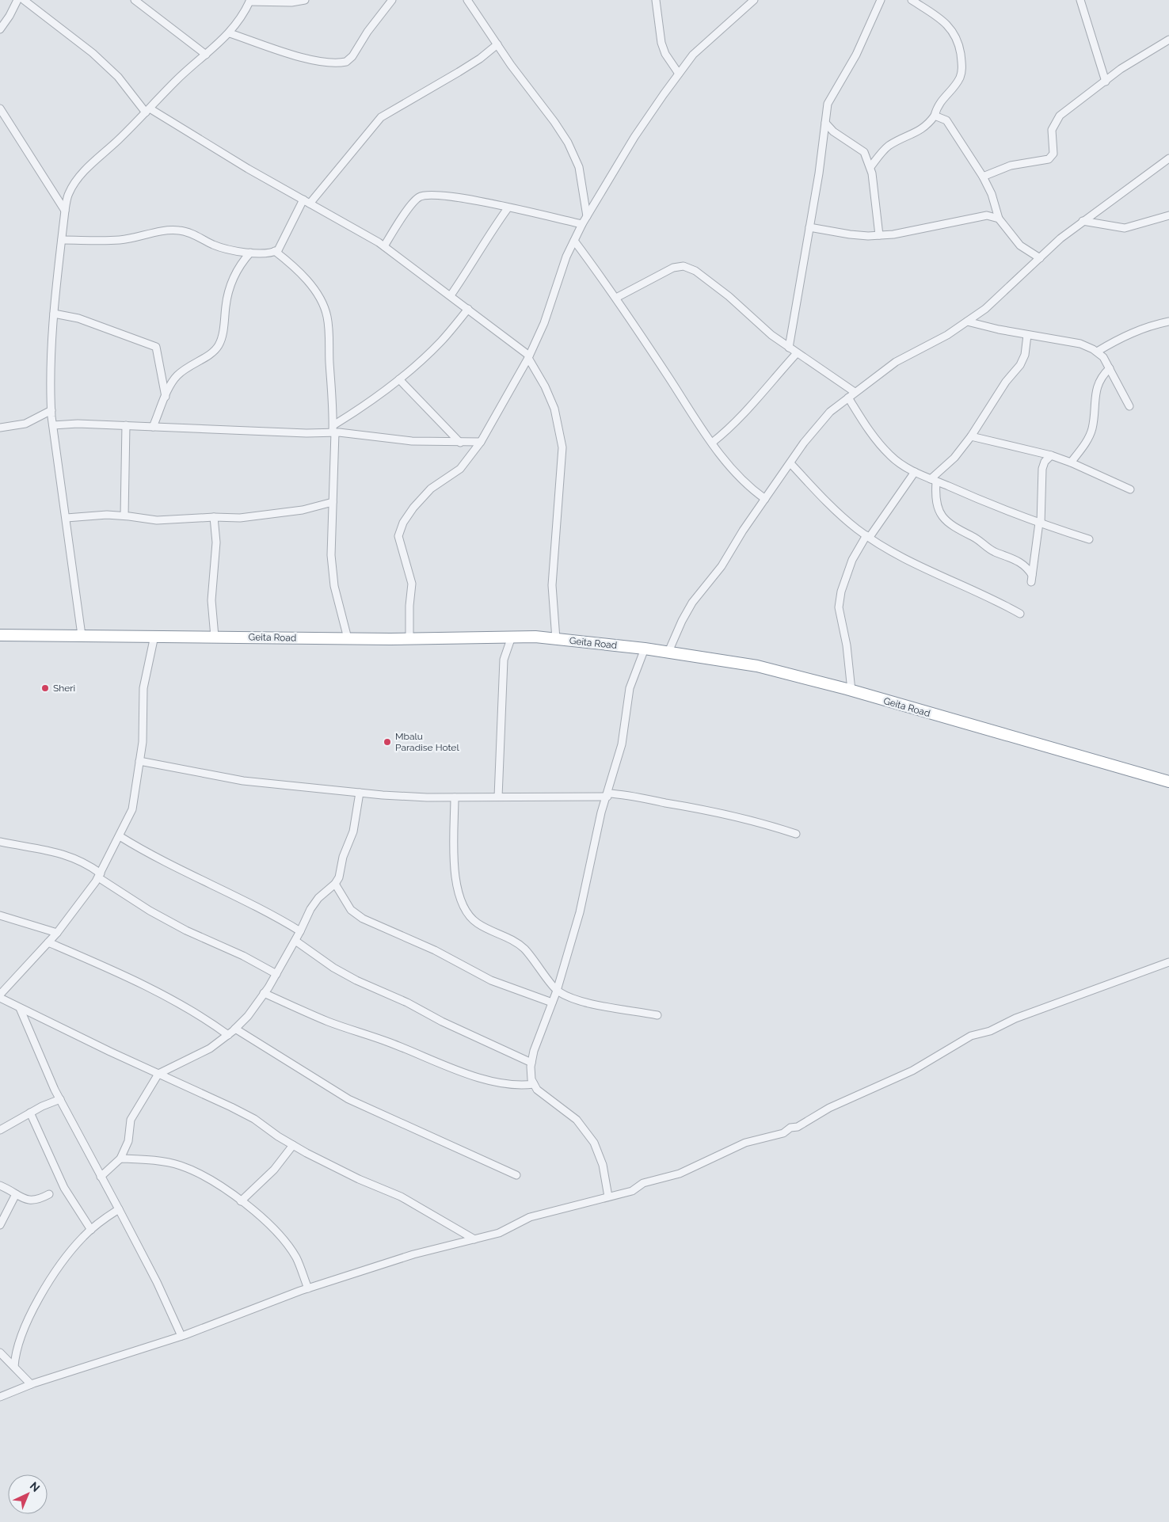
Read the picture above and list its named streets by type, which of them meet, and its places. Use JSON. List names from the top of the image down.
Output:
{
  "streets": {
    "highway": ["Geita Road"]
  },
  "places": ["Sheri", "Mbalu Paradise Hotel"],
  "north": "top right"
}
